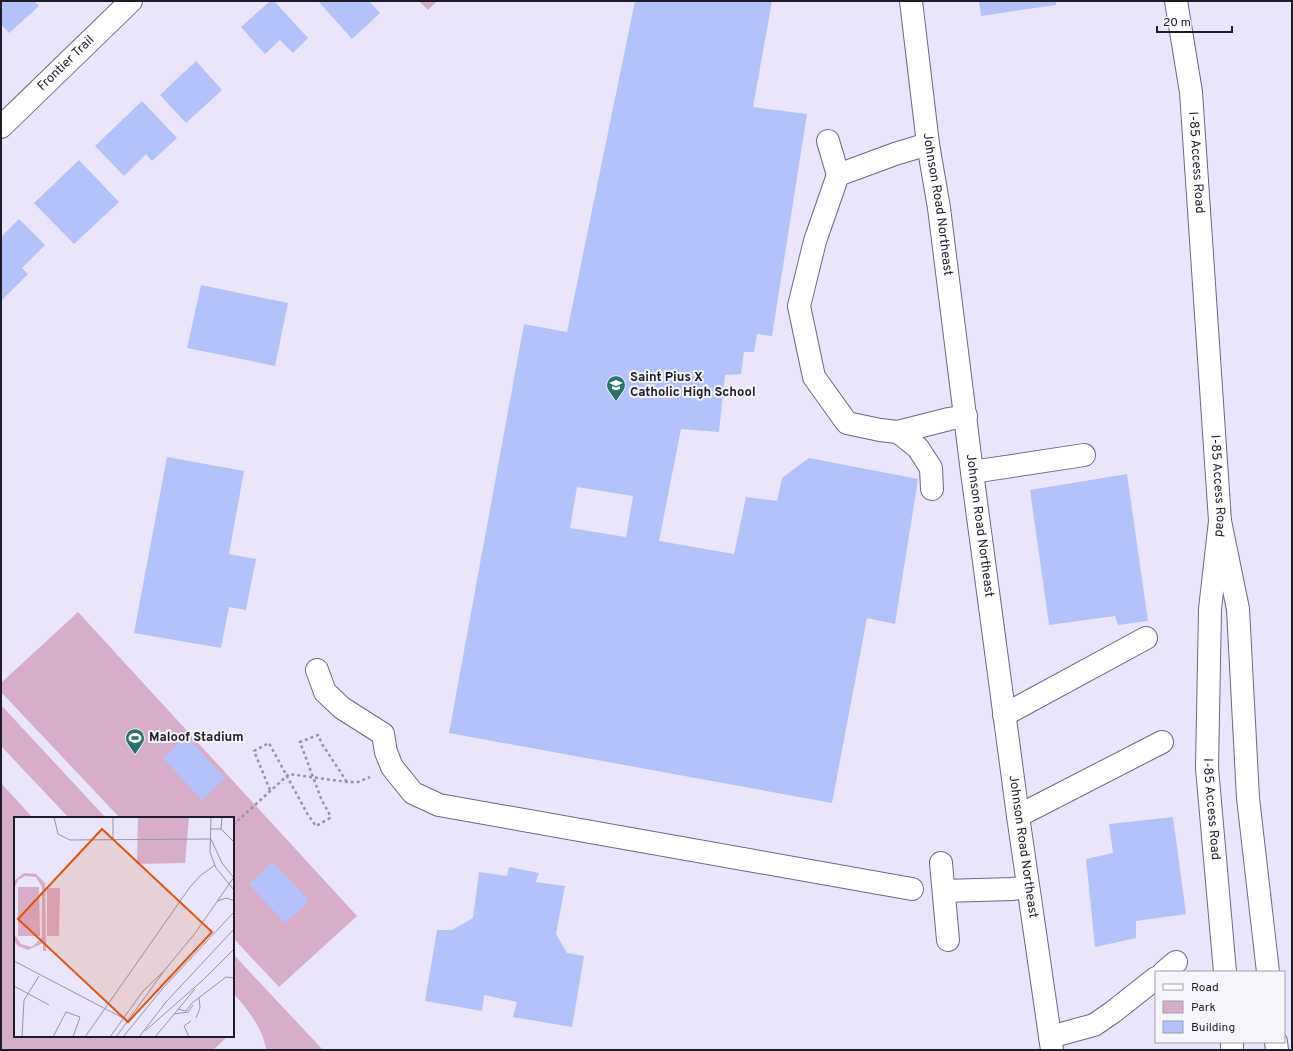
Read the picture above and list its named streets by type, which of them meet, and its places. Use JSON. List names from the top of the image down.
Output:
{
  "streets": {
    "main road": ["Frontier Trail", "I-85 Access Road", "Johnson Road Northeast"]
  },
  "places": {
    "school or university": ["Saint Pius X Catholic High School"],
    "sports": ["Maloof Stadium"]
  },
  "legend": ["Road", "Park", "Building"],
  "scale_bar": "20 m"
}
